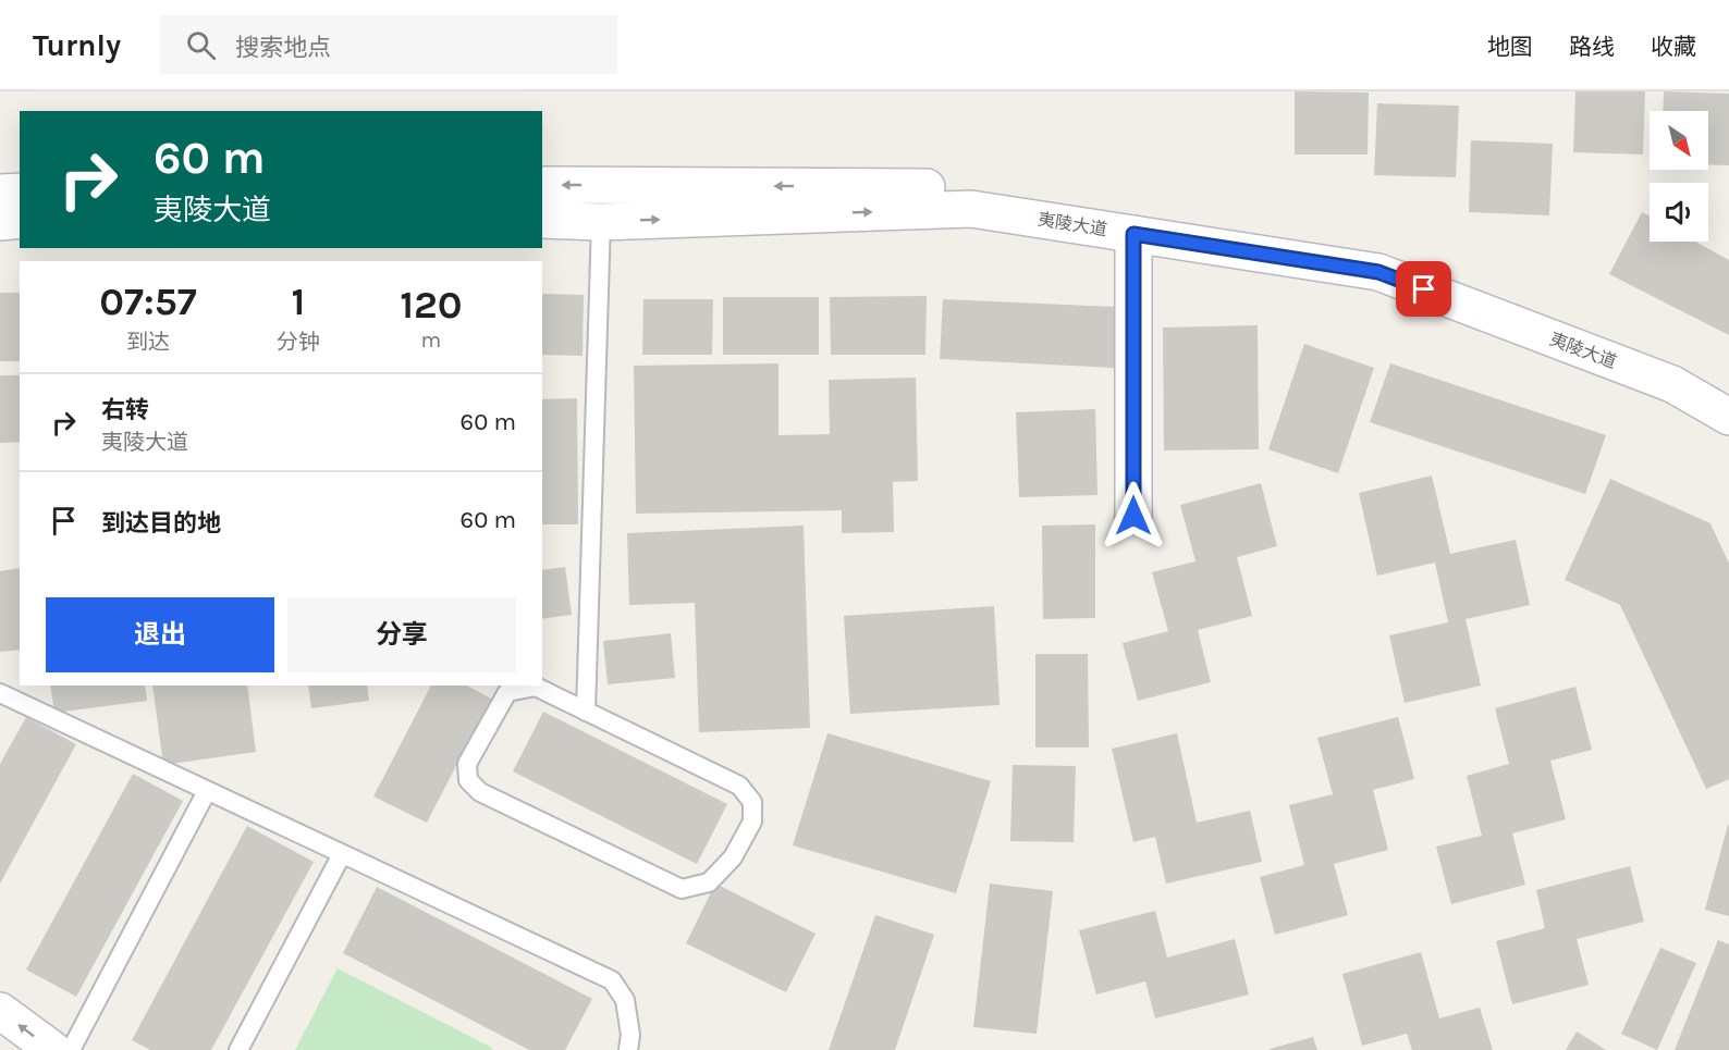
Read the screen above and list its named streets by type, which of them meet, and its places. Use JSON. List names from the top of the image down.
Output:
{
  "streets": {
    "main road": ["夷陵大道"]
  },
  "north": "bottom right",
  "page": {
    "header": "Turnly",
    "search": "搜索地点",
    "nav": ["地图", "路线", "收藏"],
    "turn": ["60 m", "夷陵大道"],
    "eta": [
      "07:57",
      "到达",
      "1",
      "分钟",
      "120",
      "m"
    ],
    "list": [
      {
        "name": "右转",
        "note": "夷陵大道",
        "value": "60 m"
      },
      {
        "name": "到达目的地",
        "value": "60 m"
      }
    ],
    "buttons": ["退出", "分享"]
  }
}
